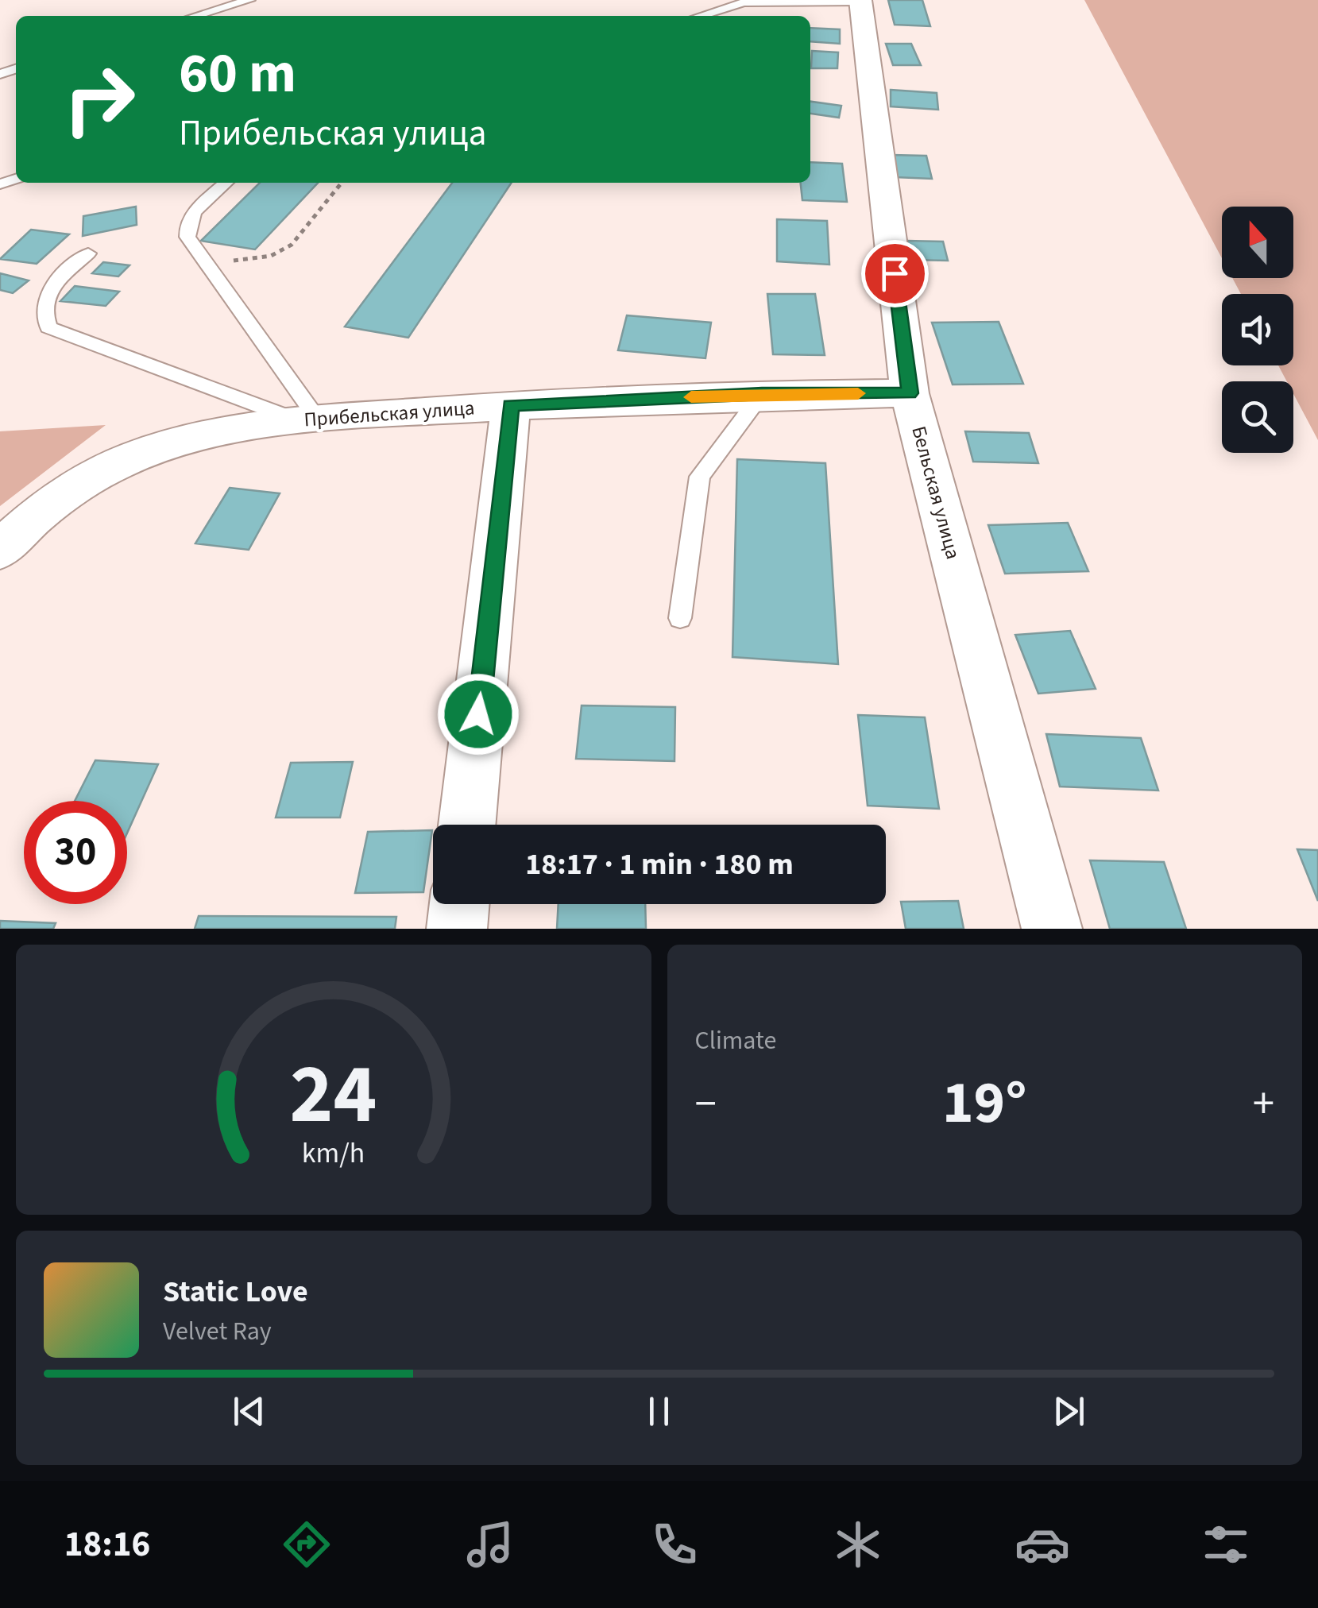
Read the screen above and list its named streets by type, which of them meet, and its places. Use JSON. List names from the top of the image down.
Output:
{
  "streets": {
    "street": ["Прибельская улица", "Бельская улица"]
  },
  "crossings": [
    ["Прибельская улица", "Бельская улица"]
  ],
  "north": "top",
  "page": {
    "turn": ["60 m", "Прибельская улица"],
    "limit": "30",
    "trip": "18:17 · 1 min · 180 m",
    "tile": "Climate",
    "heat": ["−", "19°", "+"],
    "song": ["Static Love", "Velvet Ray"],
    "tabs": "18:16",
    "gauge": ["24", "km/h"]
  }
}
